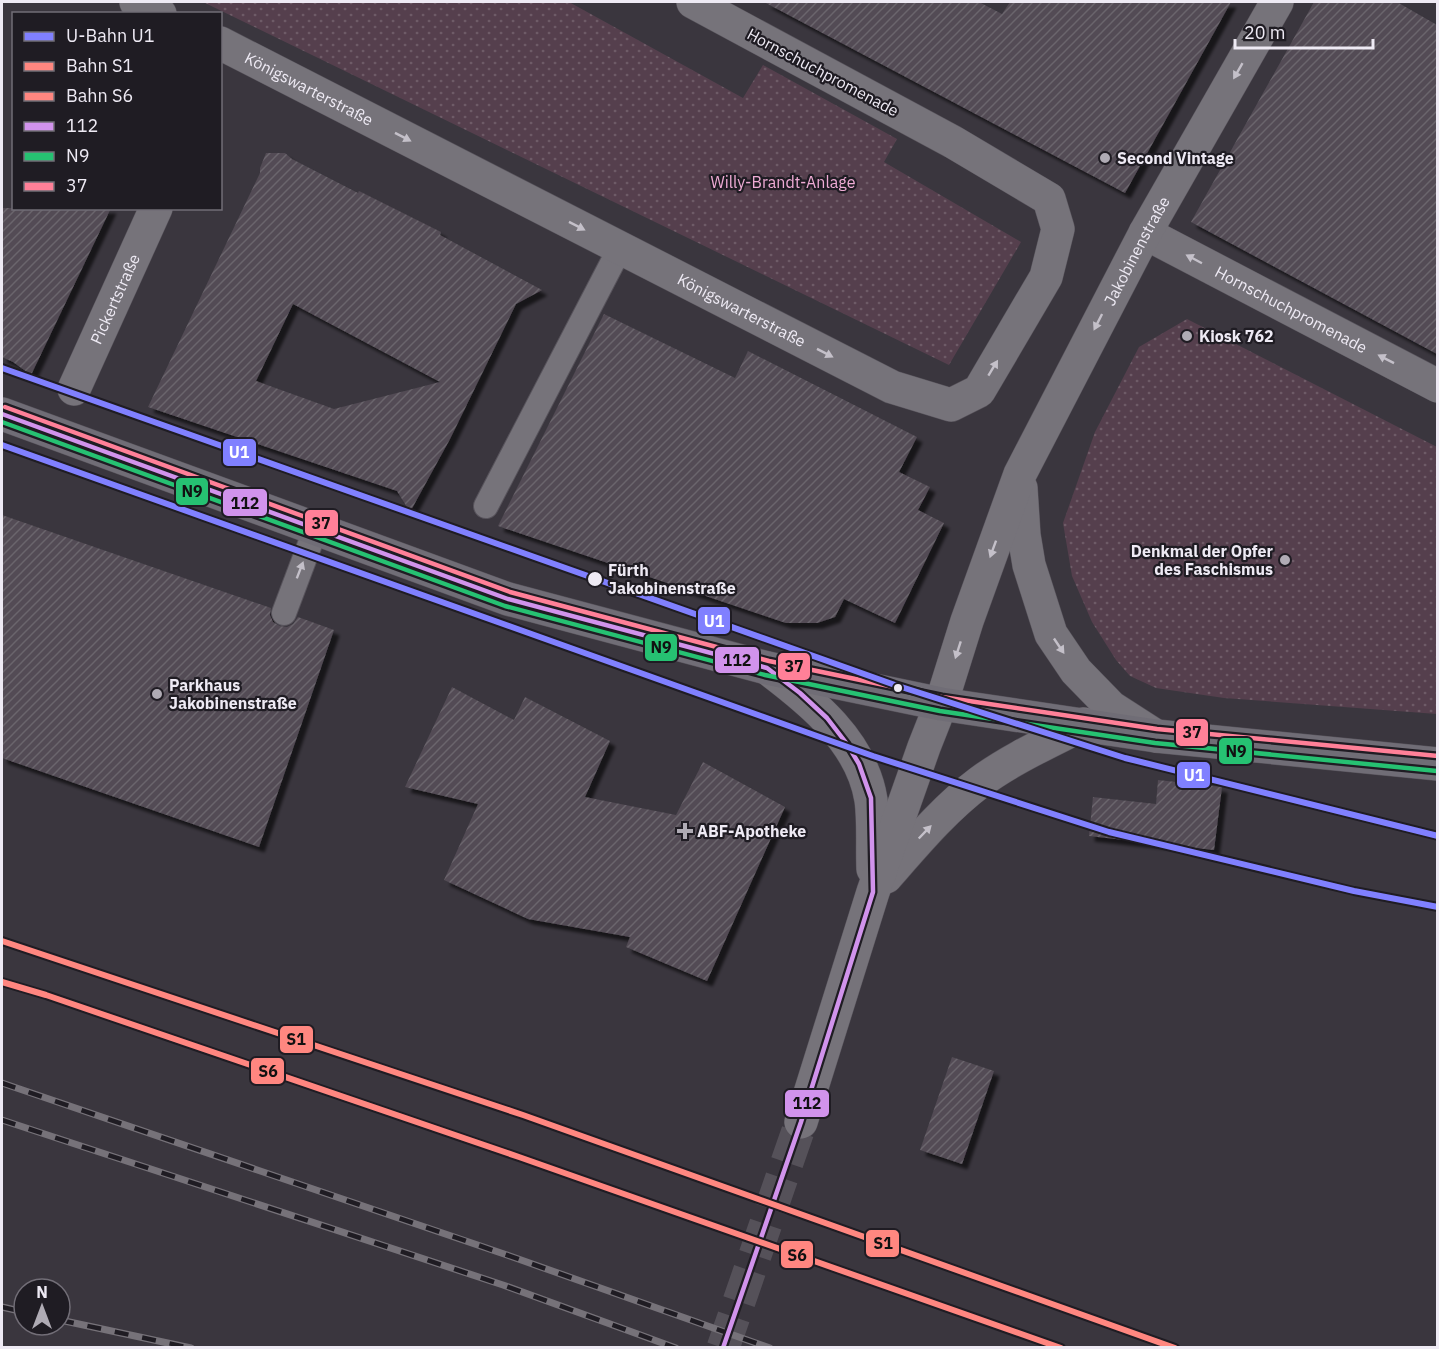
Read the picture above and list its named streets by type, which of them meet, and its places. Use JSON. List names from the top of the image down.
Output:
{
  "streets": {
    "street": [
      "Hornschuchpromenade",
      "Königswarterstraße",
      "Jakobinenstraße",
      "Pickertstraße"
    ]
  },
  "crossings": [
    ["Hornschuchpromenade", "Königswarterstraße"],
    ["Hornschuchpromenade", "Jakobinenstraße"]
  ],
  "one_way": ["Hornschuchpromenade", "Jakobinenstraße"],
  "parks": ["Willy-Brandt-Anlage"],
  "places": {
    "other": [
      "Second Vintage",
      "Kiosk 762",
      "Denkmal der Opfer des Faschismus",
      "Fürth Jakobinenstraße",
      "Parkhaus Jakobinenstraße"
    ],
    "health": ["ABF-Apotheke"]
  },
  "lines": [
    "metro line U1",
    "transit line 37",
    "transit line 112",
    "transit line N9",
    "rail line S1",
    "rail line S6"
  ],
  "legend": [
    "U-Bahn U1",
    "Bahn S1",
    "Bahn S6",
    "112",
    "N9",
    "37"
  ],
  "scale_bar": "20 m",
  "north": "top"
}
